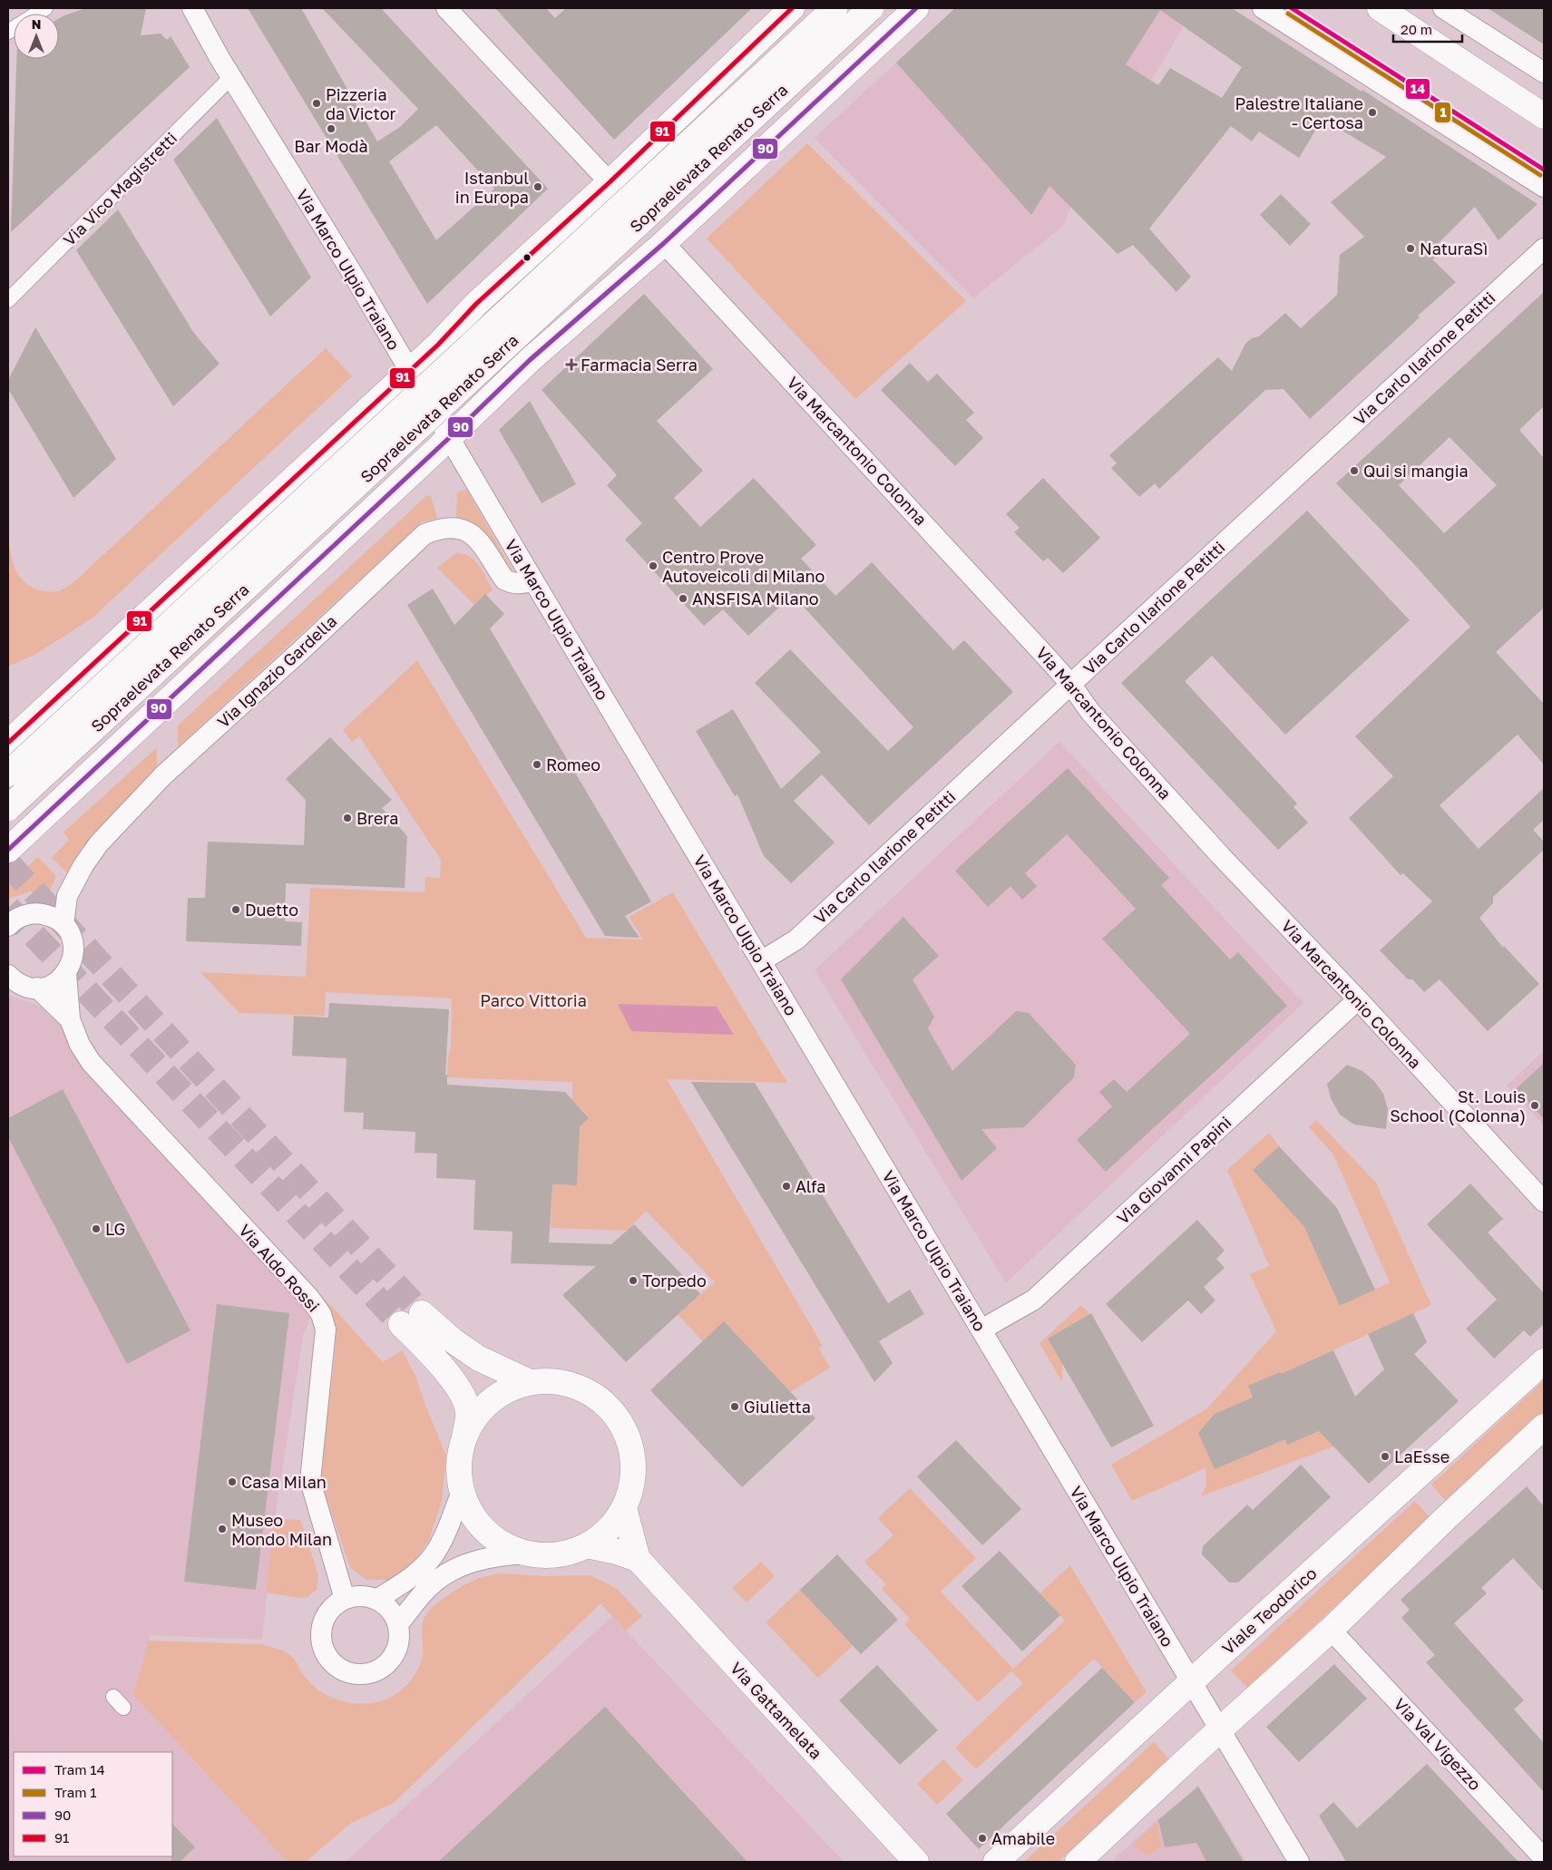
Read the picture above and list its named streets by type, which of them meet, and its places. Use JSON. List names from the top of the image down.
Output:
{
  "streets": {
    "main road": ["Sopraelevata Renato Serra", "Viale Teodorico", "Via Gattamelata"],
    "street": [
      "Via Vico Magistretti",
      "Via Marco Ulpio Traiano",
      "Via Carlo Ilarione Petitti",
      "Via Marcantonio Colonna",
      "Via Ignazio Gardella",
      "Via Giovanni Papini",
      "Via Aldo Rossi",
      "Via Val Vigezzo"
    ]
  },
  "crossings": [
    ["Via Vico Magistretti", "Via Marco Ulpio Traiano"],
    ["Via Marco Ulpio Traiano", "Via Carlo Ilarione Petitti"],
    ["Via Marco Ulpio Traiano", "Via Ignazio Gardella"],
    ["Via Marco Ulpio Traiano", "Via Giovanni Papini"],
    ["Via Marco Ulpio Traiano", "Viale Teodorico"],
    ["Via Carlo Ilarione Petitti", "Via Marcantonio Colonna"],
    ["Via Marcantonio Colonna", "Via Giovanni Papini"]
  ],
  "parks": ["Parco Vittoria"],
  "places": {
    "other": [
      "Pizzeria da Victor",
      "Palestre Italiane - Certosa",
      "Bar Modà",
      "Istanbul in Europa",
      "NaturaSì",
      "Qui si mangia",
      "Centro Prove Autoveicoli di Milano",
      "ANSFISA Milano",
      "Romeo",
      "Brera",
      "Duetto",
      "St. Louis School (Colonna)",
      "Alfa",
      "LG",
      "Torpedo",
      "Giulietta",
      "LaEsse",
      "Casa Milan",
      "Museo Mondo Milan",
      "Amabile"
    ],
    "health": ["Farmacia Serra"]
  },
  "lines": [
    "tram line 14",
    "transit line 90",
    "transit line 91",
    "tram line 1"
  ],
  "legend": [
    "Tram 14",
    "Tram 1",
    "90",
    "91"
  ],
  "scale_bar": "20 m",
  "north": "top"
}
